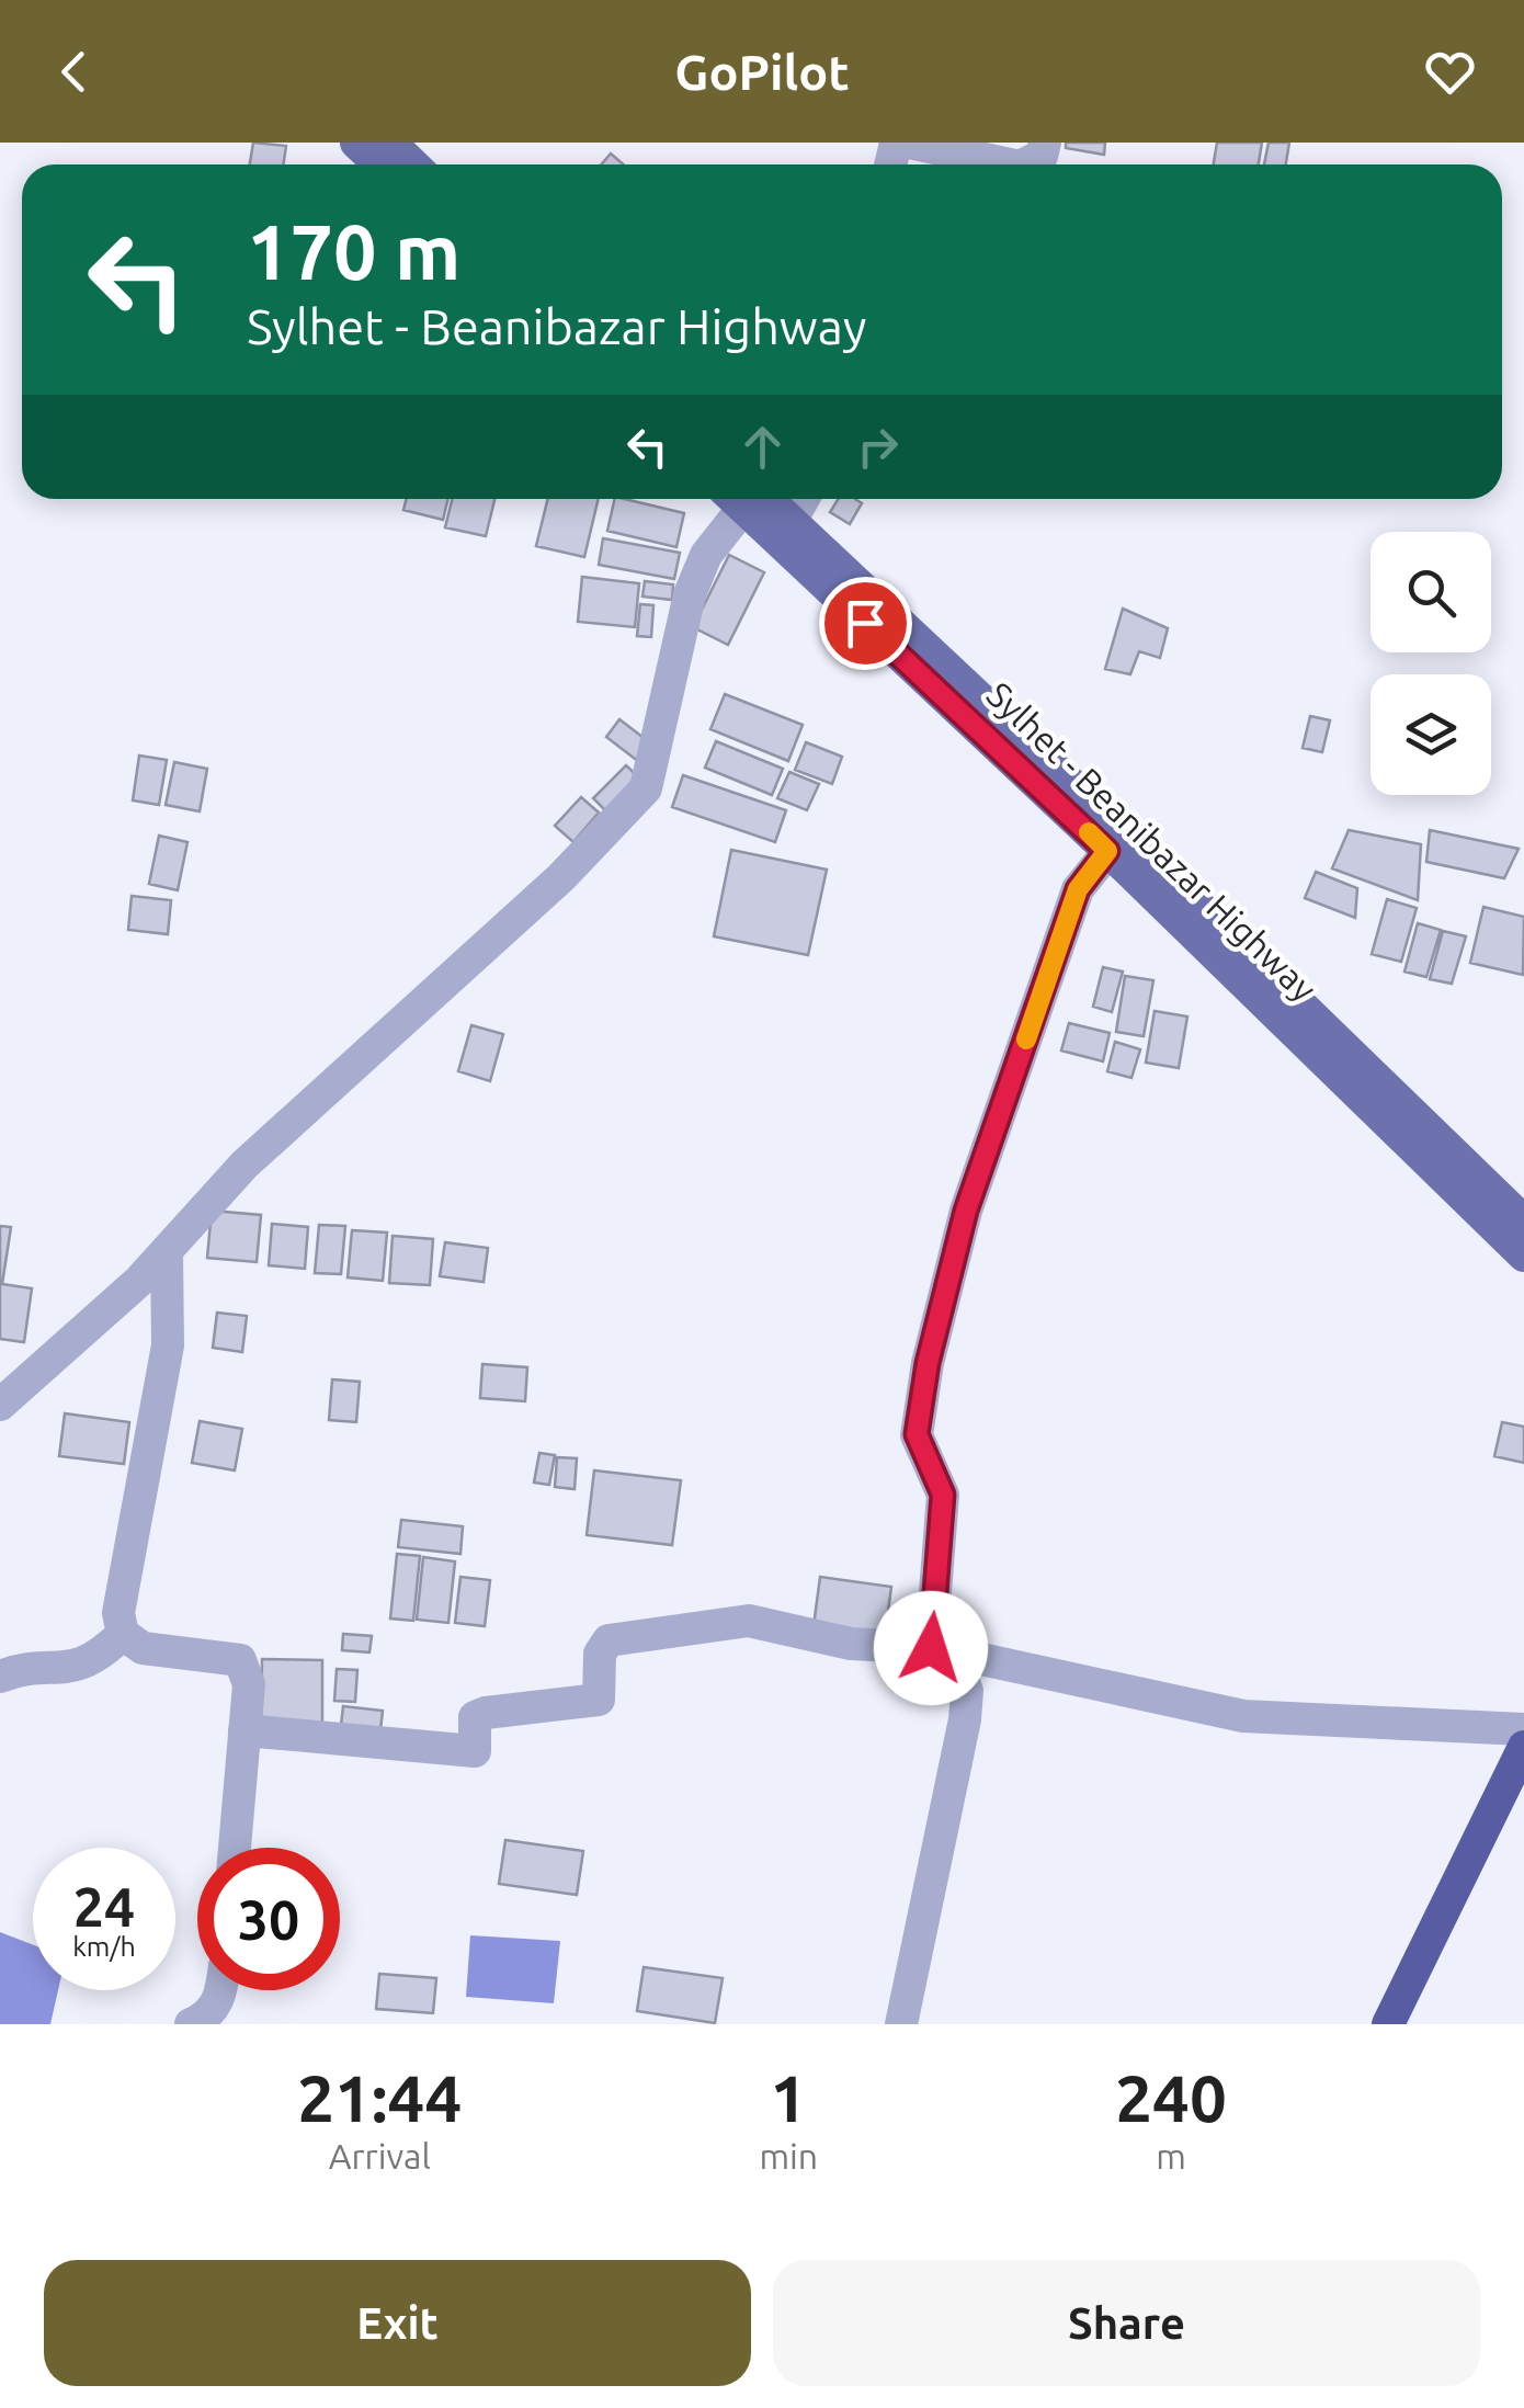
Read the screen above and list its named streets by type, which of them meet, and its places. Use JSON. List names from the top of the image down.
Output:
{
  "streets": {
    "main road": ["Sylhet - Beanibazar Highway"]
  },
  "page": {
    "header": "GoPilot",
    "turn": ["170 m", "Sylhet - Beanibazar Highway"],
    "speed": "24 km/h",
    "limit": "30",
    "eta": [
      "21:44",
      "Arrival",
      "1",
      "min",
      "240",
      "m"
    ],
    "buttons": ["Exit", "Share"]
  }
}
